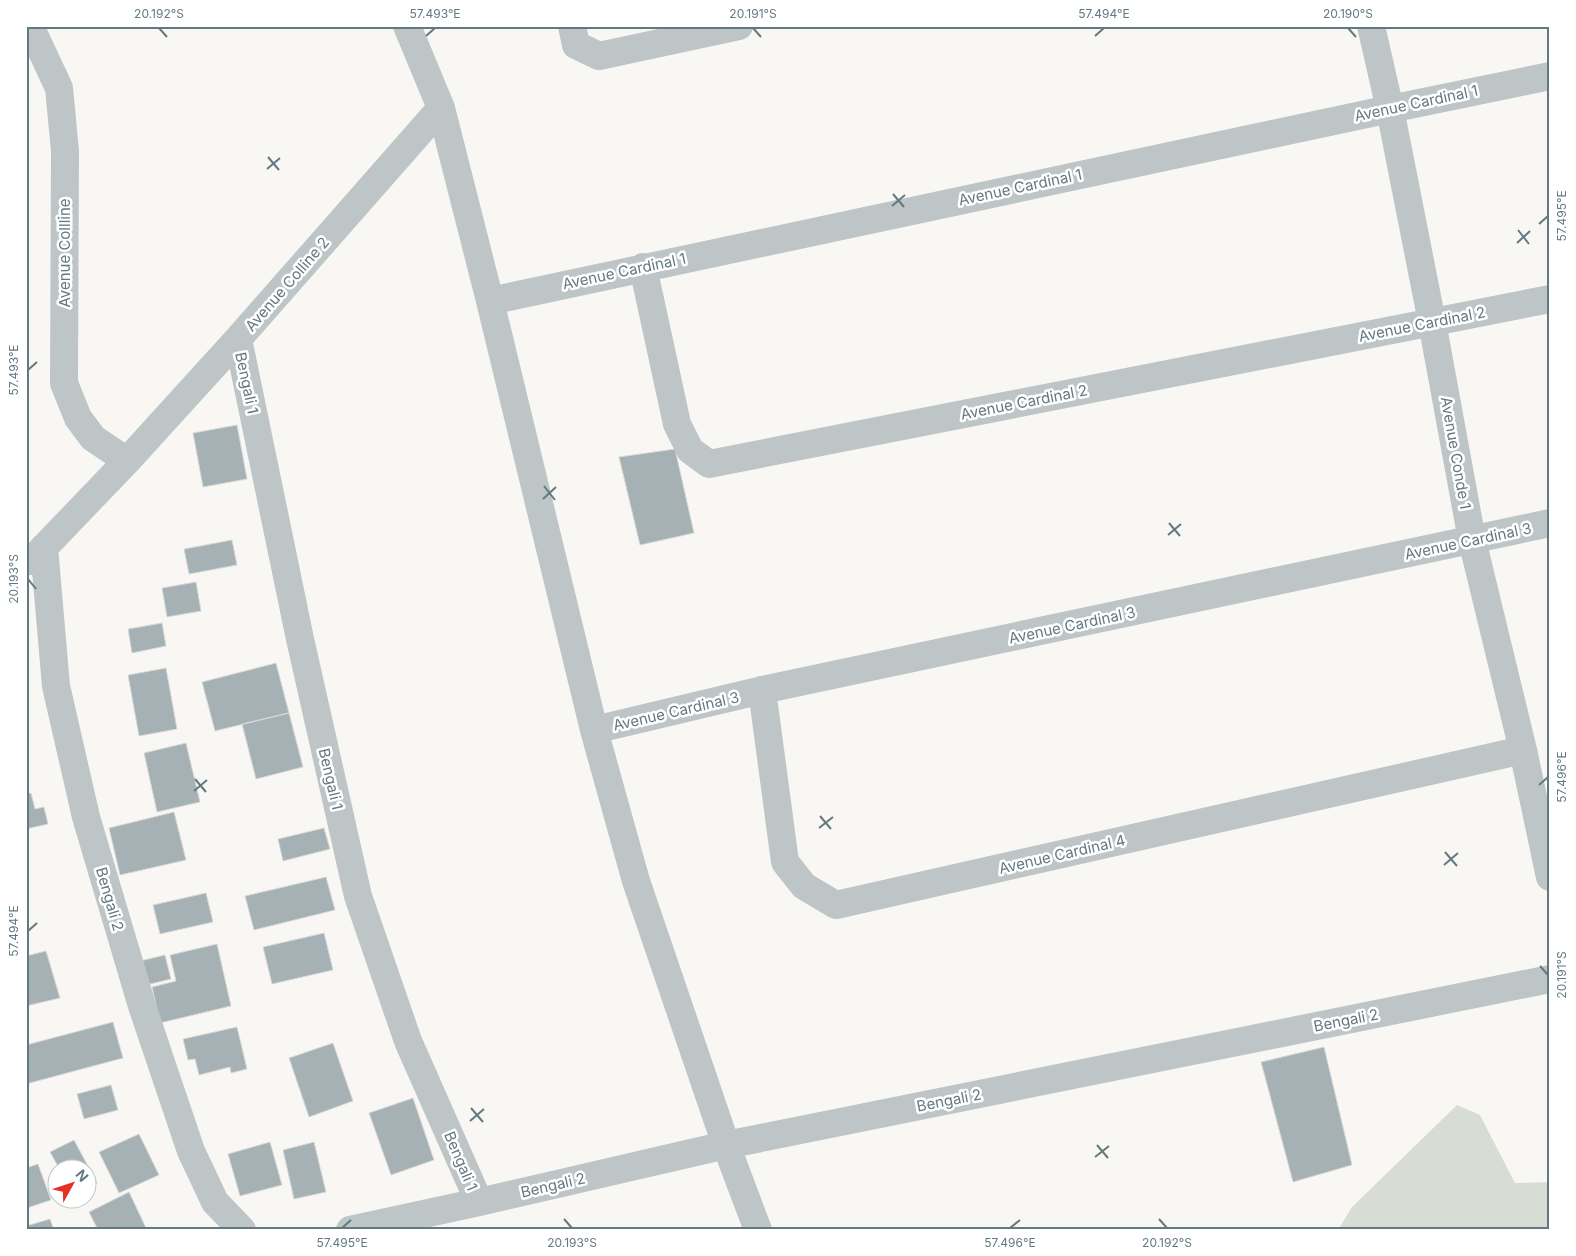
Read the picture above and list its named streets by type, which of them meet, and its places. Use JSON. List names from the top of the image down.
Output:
{
  "streets": {
    "street": [
      "Avenue Cardinal 1",
      "Avenue Collline",
      "Avenue Colline 2",
      "Avenue Cardinal 2",
      "Bengali 1",
      "Avenue Conde 1",
      "Avenue Cardinal 3",
      "Avenue Cardinal 4",
      "Bengali 2"
    ]
  },
  "crossings": [
    ["Avenue Cardinal 1", "Avenue Cardinal 2"],
    ["Avenue Cardinal 1", "Avenue Conde 1"],
    ["Avenue Collline", "Avenue Colline 2"],
    ["Avenue Colline 2", "Bengali 1"],
    ["Avenue Colline 2", "Bengali 2"],
    ["Avenue Cardinal 2", "Avenue Conde 1"],
    ["Bengali 1", "Bengali 2"],
    ["Avenue Conde 1", "Avenue Cardinal 3"],
    ["Avenue Conde 1", "Avenue Cardinal 4"],
    ["Avenue Cardinal 3", "Avenue Cardinal 4"]
  ],
  "north": "top right",
  "coordinates": [
    "20.192°S",
    "57.493°E",
    "20.191°S",
    "57.494°E",
    "20.190°S",
    "57.495°E",
    "20.193°S",
    "57.496°E"
  ]
}
